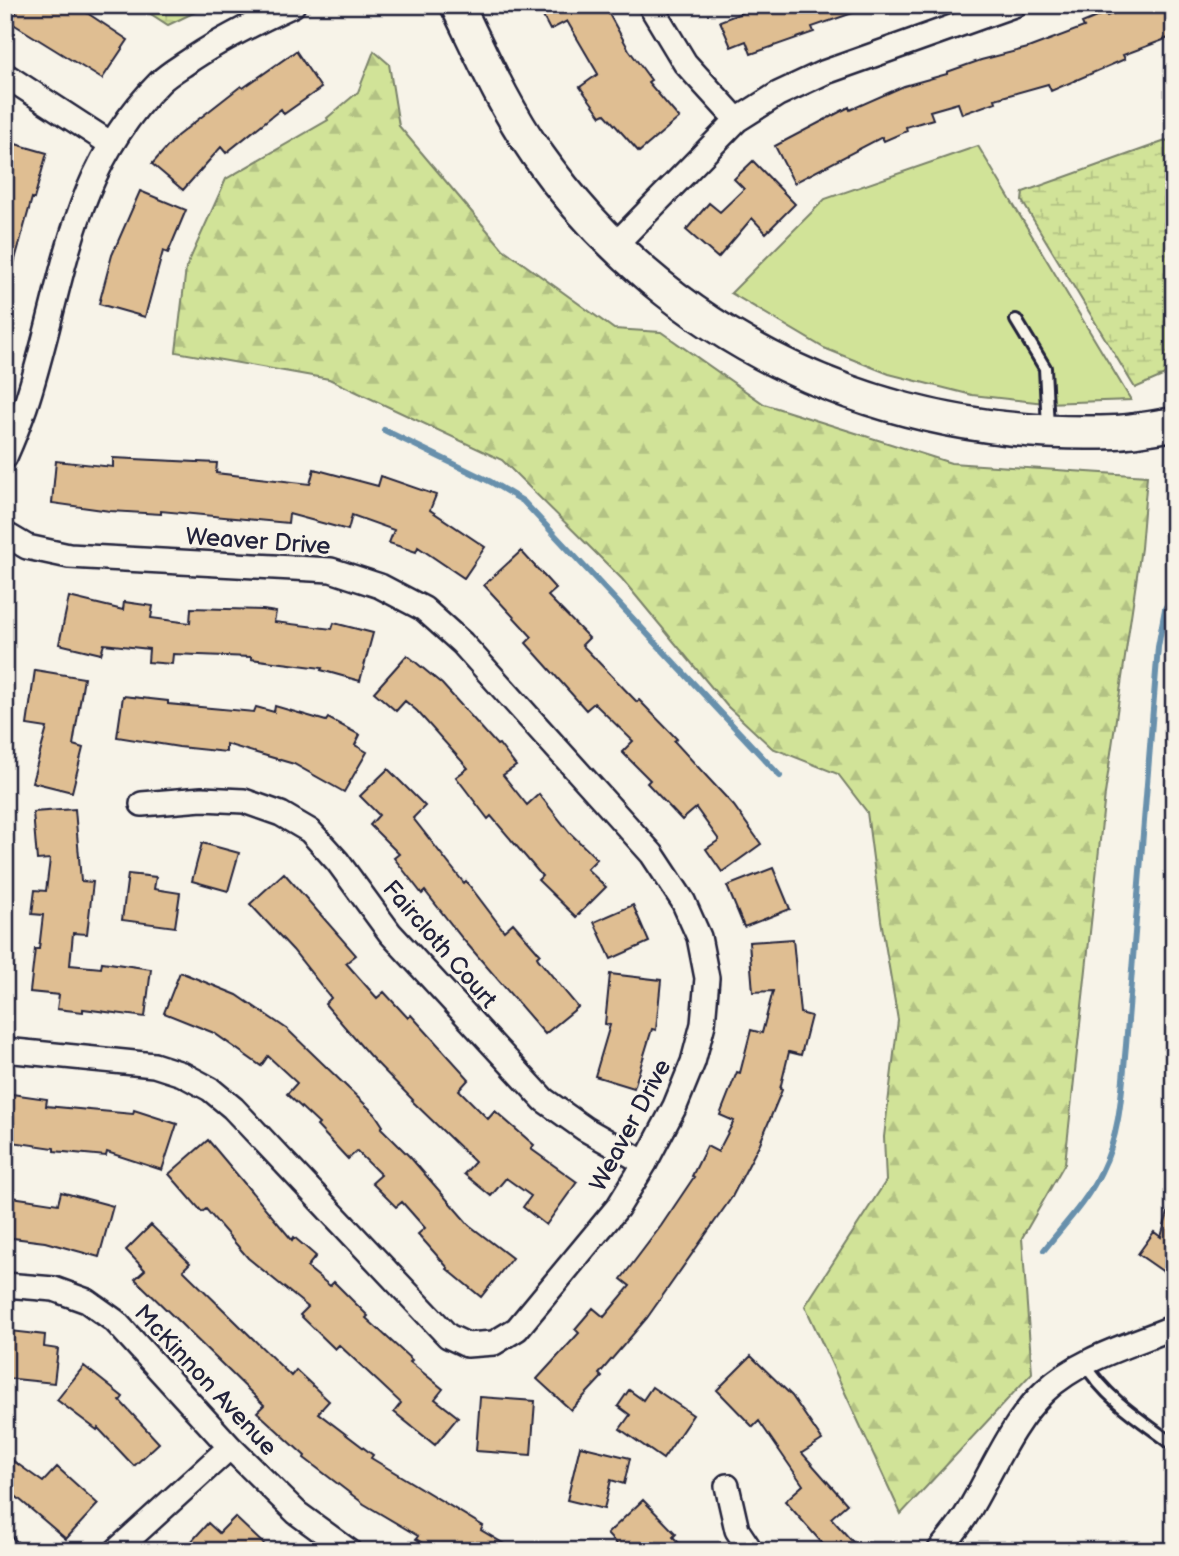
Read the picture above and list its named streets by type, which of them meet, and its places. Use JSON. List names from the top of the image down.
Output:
{
  "streets": {
    "street": ["Weaver Drive", "Faircloth Court", "McKinnon Avenue"]
  },
  "crossings": [
    ["Weaver Drive", "Faircloth Court"]
  ]
}
